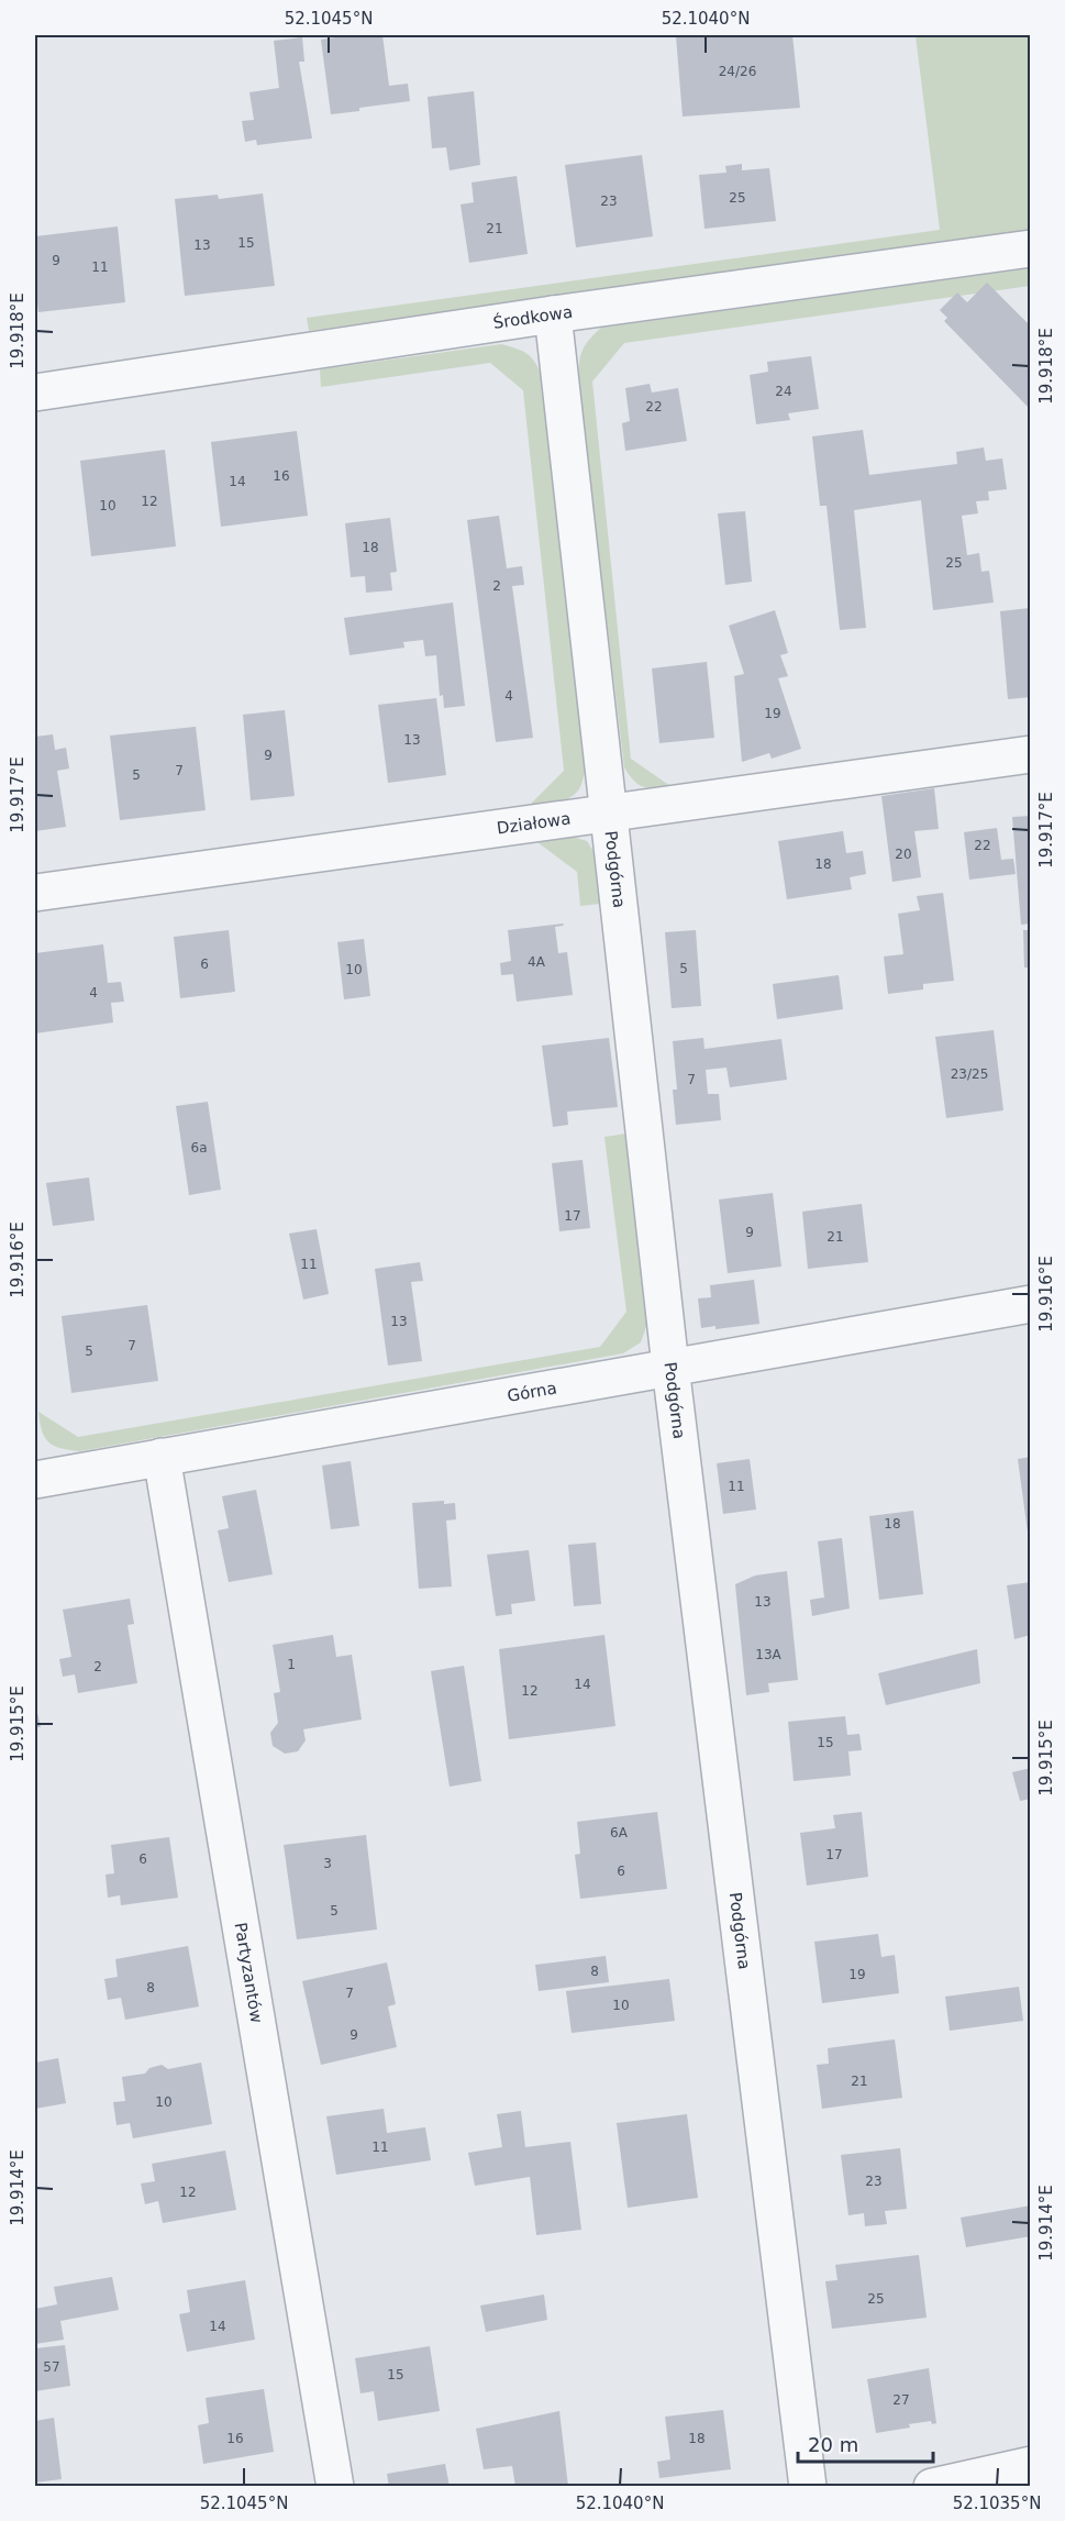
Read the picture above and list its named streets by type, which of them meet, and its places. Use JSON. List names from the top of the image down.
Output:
{
  "streets": {
    "street": [
      "Środkowa",
      "Działowa",
      "Podgórna",
      "Górna",
      "Partyzantów"
    ]
  },
  "crossings": [
    ["Środkowa", "Podgórna"],
    ["Działowa", "Podgórna"],
    ["Podgórna", "Górna"],
    ["Górna", "Partyzantów"]
  ],
  "house_numbers": [
    "24/26",
    "25",
    "23",
    "21",
    "15",
    "13",
    "9",
    "11",
    "24",
    "22",
    "16",
    "14",
    "12",
    "10",
    "18",
    "25",
    "2",
    "4",
    "19",
    "13",
    "9",
    "7",
    "5",
    "22",
    "20",
    "18",
    "4A",
    "6",
    "5",
    "10",
    "4",
    "23/25",
    "7",
    "6a",
    "17",
    "9",
    "21",
    "11",
    "13",
    "7",
    "5",
    "11",
    "18",
    "13",
    "13A",
    "1",
    "2",
    "14",
    "12",
    "15",
    "6A",
    "17",
    "6",
    "3",
    "6",
    "5",
    "8",
    "19",
    "8",
    "7",
    "10",
    "9",
    "21",
    "10",
    "11",
    "23",
    "12",
    "25",
    "14",
    "57",
    "15",
    "27",
    "16",
    "18"
  ],
  "scale_bar": "20 m",
  "coordinates": [
    "52.1045°N",
    "52.1040°N",
    "19.918°E",
    "19.917°E",
    "19.916°E",
    "19.915°E",
    "19.914°E",
    "52.1035°N"
  ]
}
